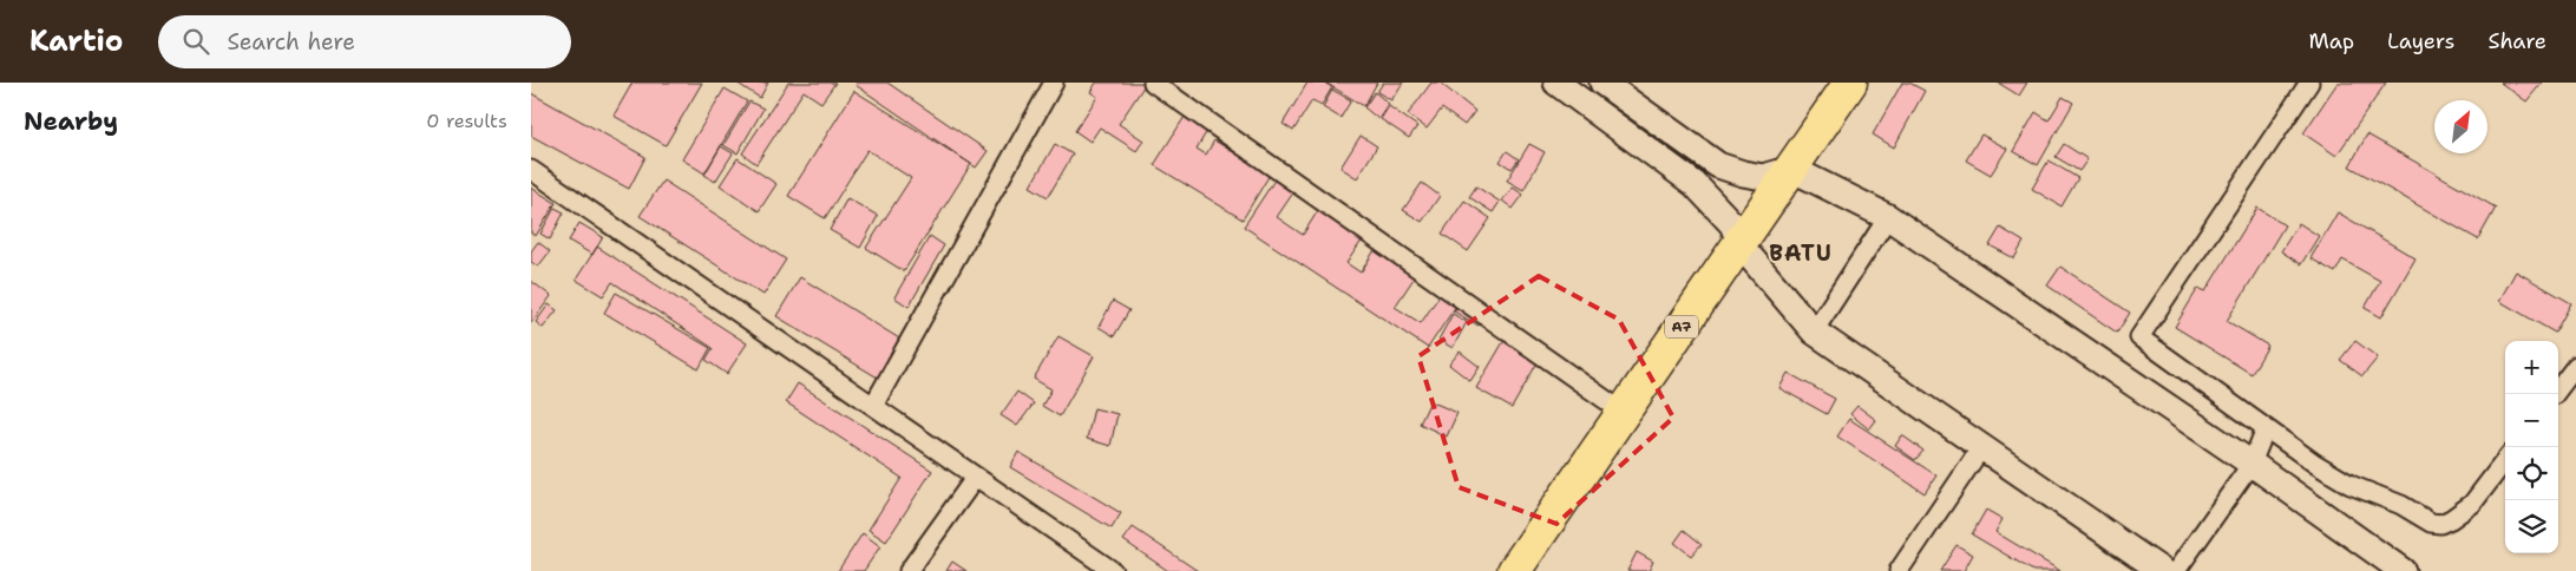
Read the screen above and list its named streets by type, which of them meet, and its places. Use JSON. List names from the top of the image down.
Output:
{
  "streets": {
    "highway": ["A7"]
  },
  "districts": ["BATU"],
  "north": "top right",
  "page": {
    "header": "Kartio",
    "search": "Search here",
    "nav": ["Map", "Layers", "Share"],
    "heading": ["Nearby", "0 results"],
    "map_buttons": ["+", "−"]
  }
}
